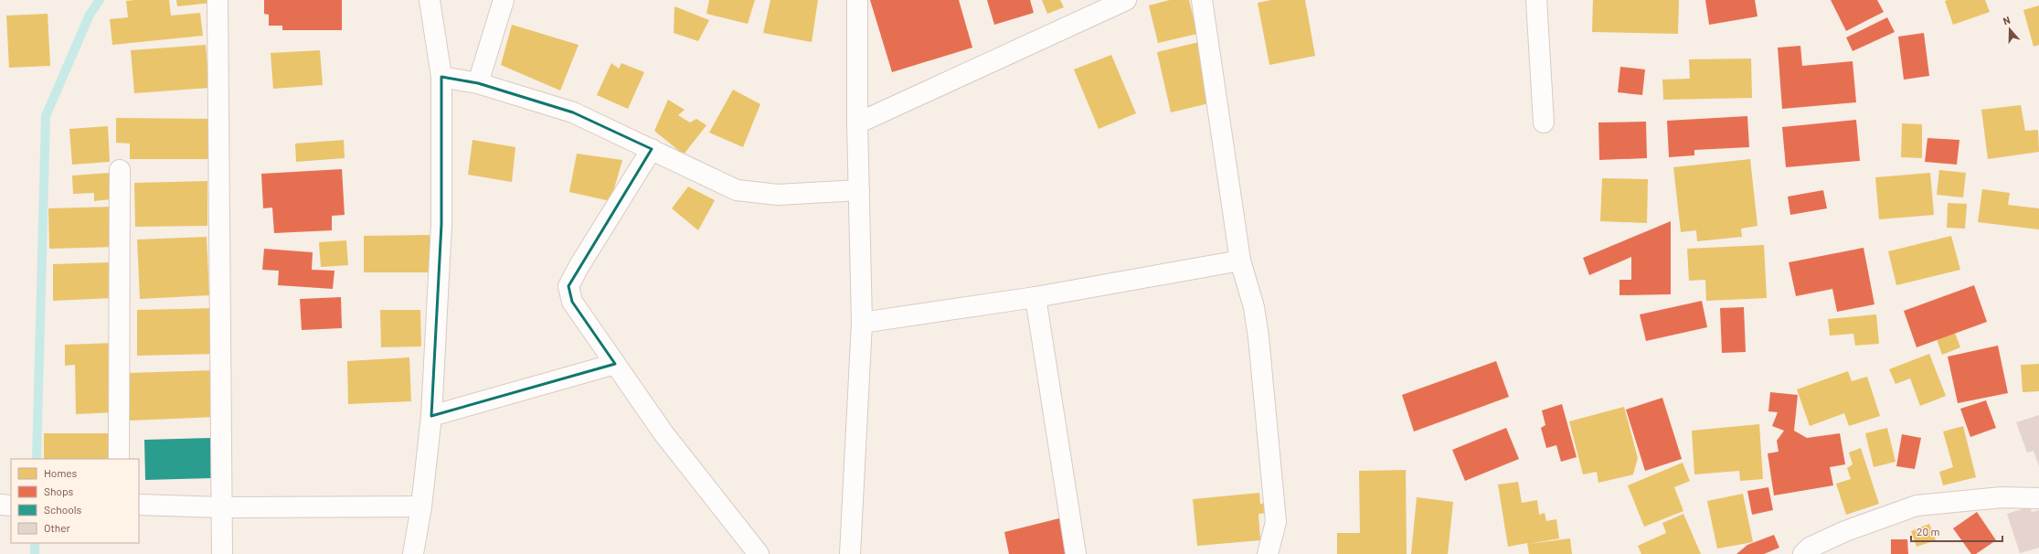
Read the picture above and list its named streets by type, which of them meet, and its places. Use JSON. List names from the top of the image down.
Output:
{
  "legend": [
    "Homes",
    "Shops",
    "Schools",
    "Other"
  ],
  "scale_bar": "20 m",
  "north": "top"
}
